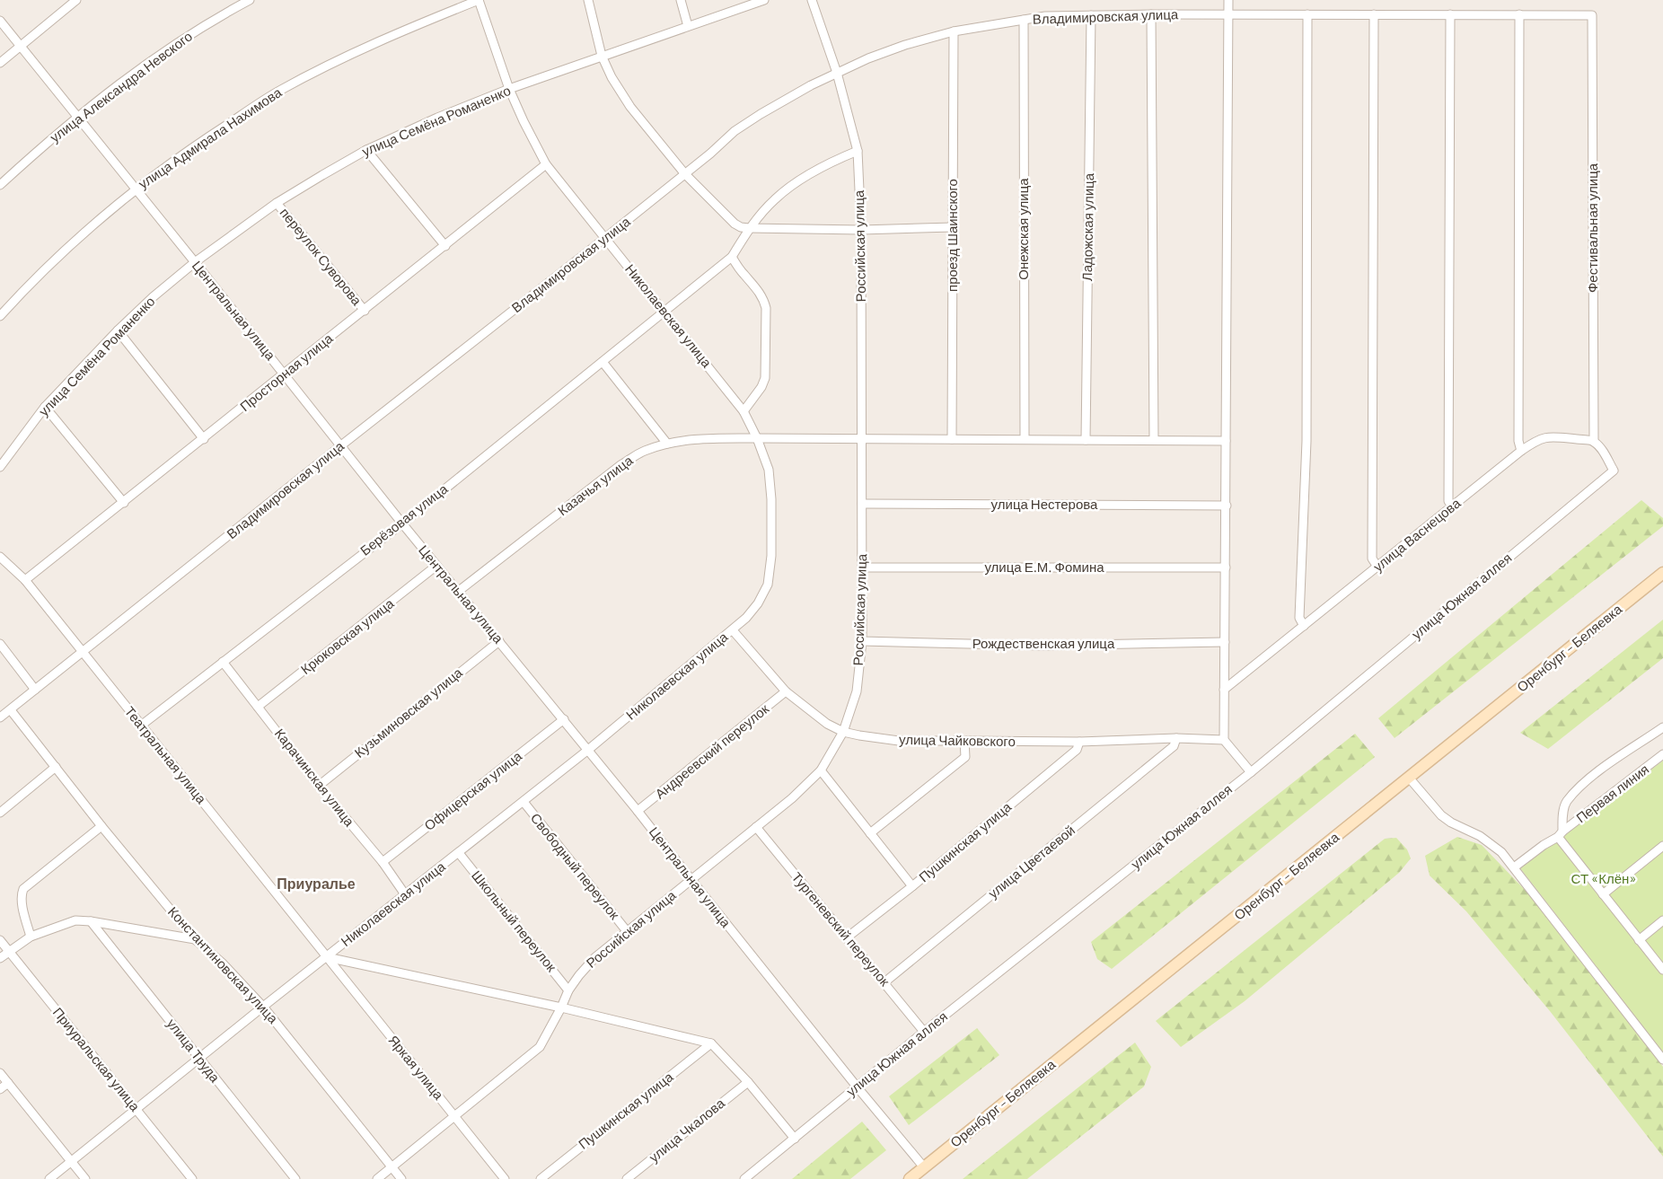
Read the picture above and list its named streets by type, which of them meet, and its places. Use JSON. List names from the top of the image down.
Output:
{
  "streets": {
    "main road": ["Оренбург – Беляевка"],
    "street": [
      "Владимировская улица",
      "улица Александра Невского",
      "улица Семёна Романенко",
      "улица Адмирала Нахимова",
      "Ладожская улица",
      "Фестивальная улица",
      "Онежская улица",
      "проезд Шаинского",
      "Российская улица",
      "переулок Суворова",
      "Центральная улица",
      "Николаевская улица",
      "Просторная улица",
      "Казачья улица",
      "улица Нестерова",
      "Берёзовая улица",
      "улица Васнецова",
      "улица Е.М. Фомина",
      "улица Южная аллея",
      "Крюковская улица",
      "Рождественская улица",
      "Кузьминовская улица",
      "улица Чайковского",
      "Андреевский переулок",
      "Театральная улица",
      "Карачинская улица",
      "Офицерская улица",
      "Первая линия",
      "Пушкинская улица",
      "улица Цветаевой",
      "Свободный переулок",
      "Школьный переулок",
      "Тургеневский переулок",
      "Константиновская улица",
      "улица Труда",
      "Приуральская улица",
      "Яркая улица",
      "улица Чкалова"
    ]
  },
  "crossings": [
    ["Владимировская улица", "Ладожская улица"],
    ["Владимировская улица", "Фестивальная улица"],
    ["Владимировская улица", "Онежская улица"],
    ["Владимировская улица", "проезд Шаинского"],
    ["Владимировская улица", "Российская улица"],
    ["Владимировская улица", "Центральная улица"],
    ["Владимировская улица", "Николаевская улица"],
    ["Владимировская улица", "Театральная улица"],
    ["Владимировская улица", "Константиновская улица"],
    ["улица Александра Невского", "Центральная улица"],
    ["улица Семёна Романенко", "переулок Суворова"],
    ["улица Семёна Романенко", "Центральная улица"],
    ["улица Семёна Романенко", "Николаевская улица"],
    ["улица Адмирала Нахимова", "Центральная улица"],
    ["улица Адмирала Нахимова", "Николаевская улица"],
    ["Фестивальная улица", "улица Васнецова"],
    ["Фестивальная улица", "улица Южная аллея"],
    ["Российская улица", "Центральная улица"],
    ["Российская улица", "Казачья улица"],
    ["Российская улица", "улица Нестерова"],
    ["Российская улица", "улица Е.М. Фомина"],
    ["Российская улица", "Рождественская улица"],
    ["Российская улица", "улица Чайковского"],
    ["Российская улица", "Свободный переулок"],
    ["Российская улица", "Школьный переулок"],
    ["Российская улица", "Тургеневский переулок"],
    ["Российская улица", "Константиновская улица"],
    ["Российская улица", "Яркая улица"],
    ["переулок Суворова", "Просторная улица"],
    ["Центральная улица", "Николаевская улица"],
    ["Центральная улица", "Просторная улица"],
    ["Центральная улица", "Казачья улица"],
    ["Центральная улица", "Берёзовая улица"],
    ["Центральная улица", "улица Южная аллея"],
    ["Центральная улица", "Крюковская улица"],
    ["Центральная улица", "Оренбург – Беляевка"],
    ["Центральная улица", "Кузьминовская улица"],
    ["Центральная улица", "Андреевский переулок"],
    ["Центральная улица", "Офицерская улица"],
    ["Николаевская улица", "Просторная улица"],
    ["Николаевская улица", "Казачья улица"],
    ["Николаевская улица", "Берёзовая улица"],
    ["Николаевская улица", "улица Чайковского"],
    ["Николаевская улица", "Театральная улица"],
    ["Николаевская улица", "Карачинская улица"],
    ["Николаевская улица", "Свободный переулок"],
    ["Николаевская улица", "Школьный переулок"],
    ["Николаевская улица", "Константиновская улица"],
    ["Николаевская улица", "улица Труда"],
    ["Николаевская улица", "Приуральская улица"],
    ["Николаевская улица", "Яркая улица"],
    ["Просторная улица", "Театральная улица"],
    ["Берёзовая улица", "Театральная улица"],
    ["Берёзовая улица", "Карачинская улица"],
    ["улица Васнецова", "улица Южная аллея"],
    ["улица Южная аллея", "Тургеневский переулок"],
    ["Крюковская улица", "Карачинская улица"],
    ["Кузьминовская улица", "Карачинская улица"],
    ["улица Чайковского", "Андреевский переулок"],
    ["улица Чайковского", "Пушкинская улица"],
    ["улица Чайковского", "улица Цветаевой"],
    ["Театральная улица", "Яркая улица"],
    ["Карачинская улица", "Офицерская улица"],
    ["Пушкинская улица", "Тургеневский переулок"],
    ["улица Цветаевой", "Тургеневский переулок"]
  ],
  "districts": ["Приуралье"],
  "parks": ["СТ «Клён»"]
}
